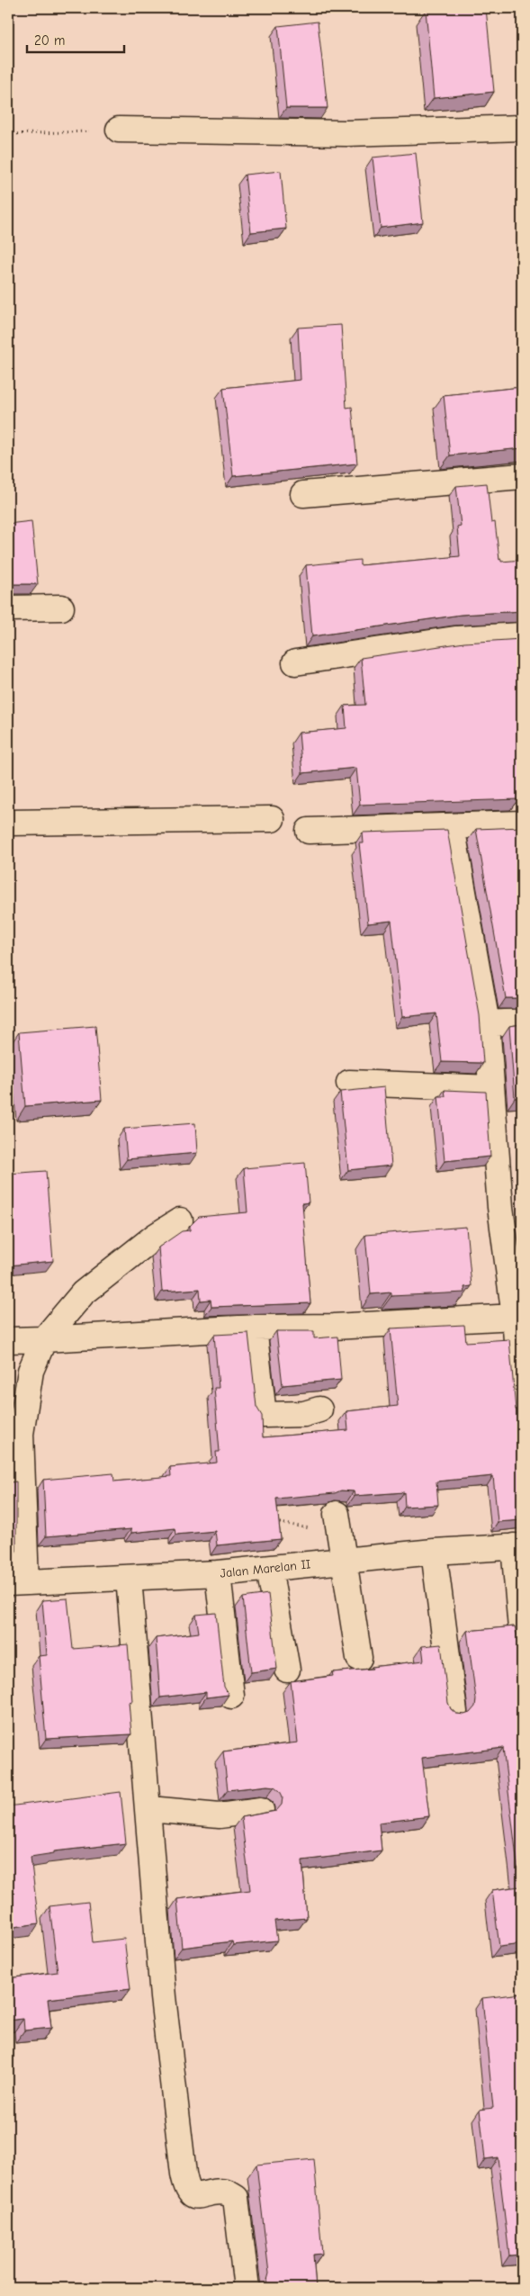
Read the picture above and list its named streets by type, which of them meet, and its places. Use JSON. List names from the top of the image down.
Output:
{
  "streets": {
    "street": ["Jalan Marelan II"]
  },
  "scale_bar": "20 m"
}
